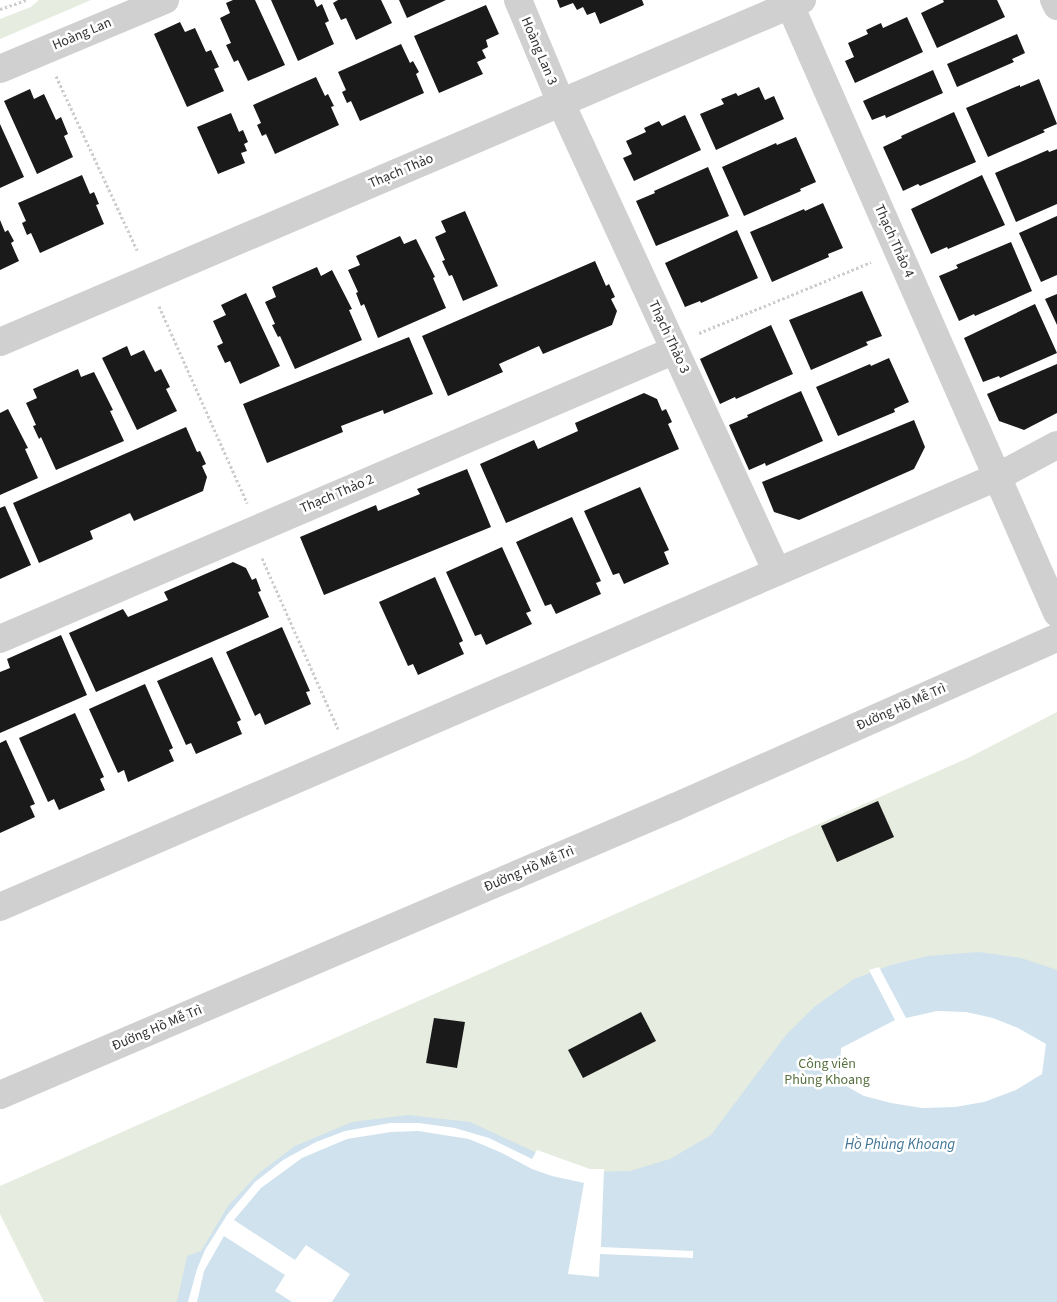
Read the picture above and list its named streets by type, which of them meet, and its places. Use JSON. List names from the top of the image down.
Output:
{
  "streets": {
    "street": [
      "Hoàng Lan",
      "Hoàng Lan 3",
      "Thạch Thảo",
      "Thạch Thảo 4",
      "Thạch Thảo 3",
      "Thạch Thảo 2",
      "Đường Hồ Mễ Trì"
    ]
  },
  "crossings": [
    ["Hoàng Lan 3", "Thạch Thảo"],
    ["Hoàng Lan 3", "Thạch Thảo 3"],
    ["Thạch Thảo", "Thạch Thảo 4"],
    ["Thạch Thảo", "Thạch Thảo 3"],
    ["Thạch Thảo 3", "Thạch Thảo 2"]
  ],
  "water": ["Hồ Phùng Khoang"],
  "parks": ["Công viên Phùng Khoang"]
}
